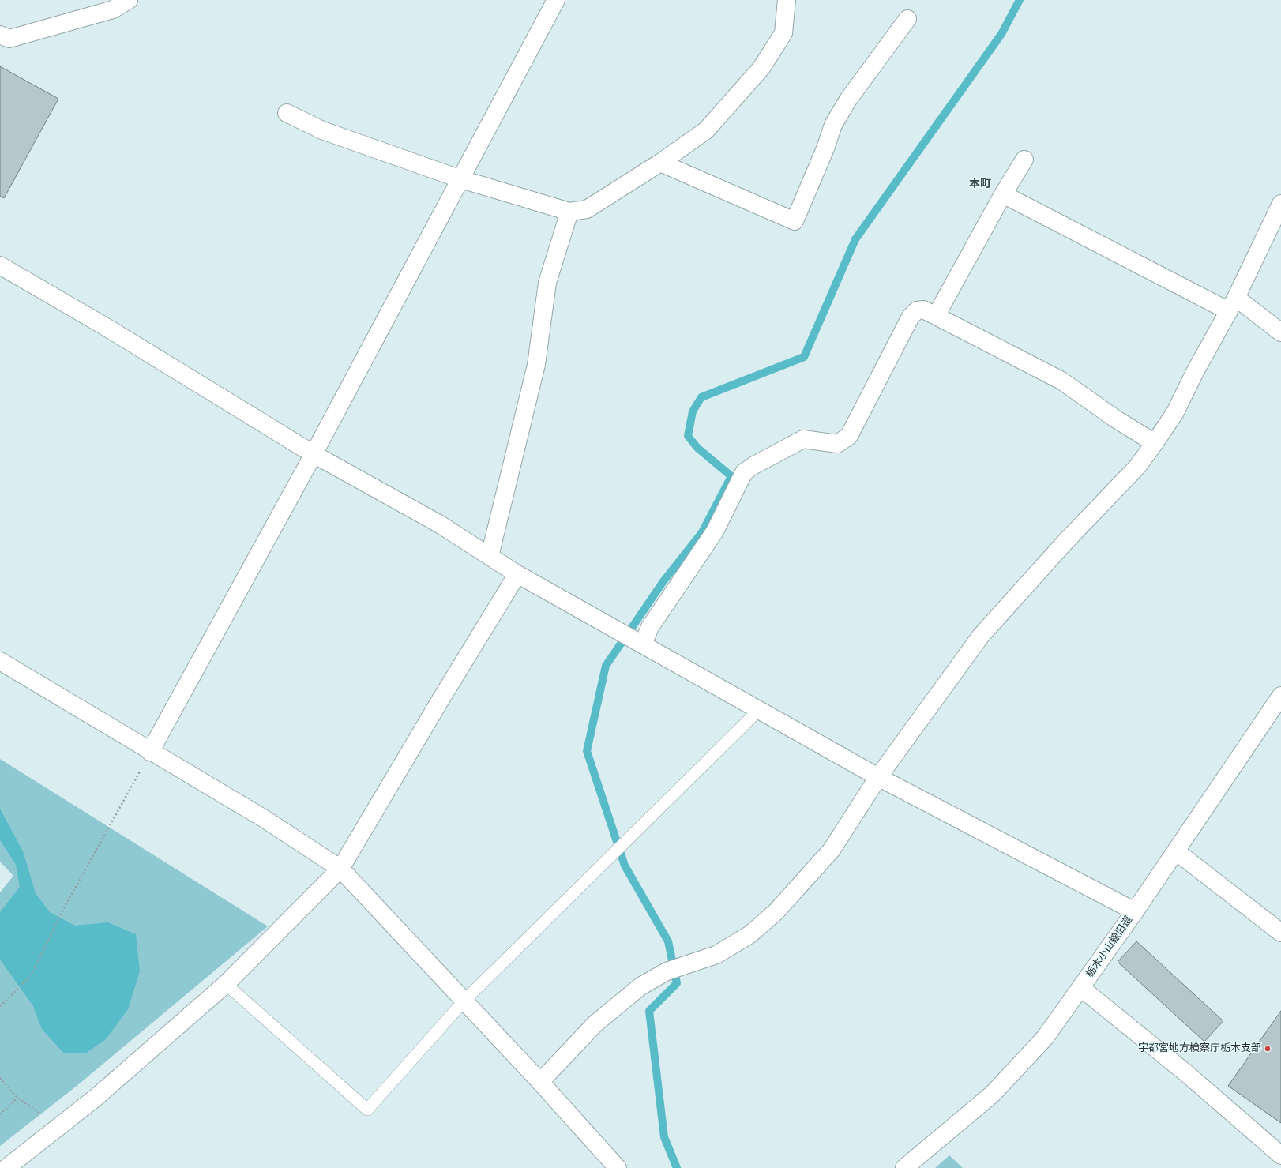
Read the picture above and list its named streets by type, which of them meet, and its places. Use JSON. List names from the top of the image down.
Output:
{
  "streets": {
    "street": ["栃木小山線旧道"]
  },
  "districts": ["本町"],
  "places": ["宇都宮地方検察庁栃木支部"]
}
